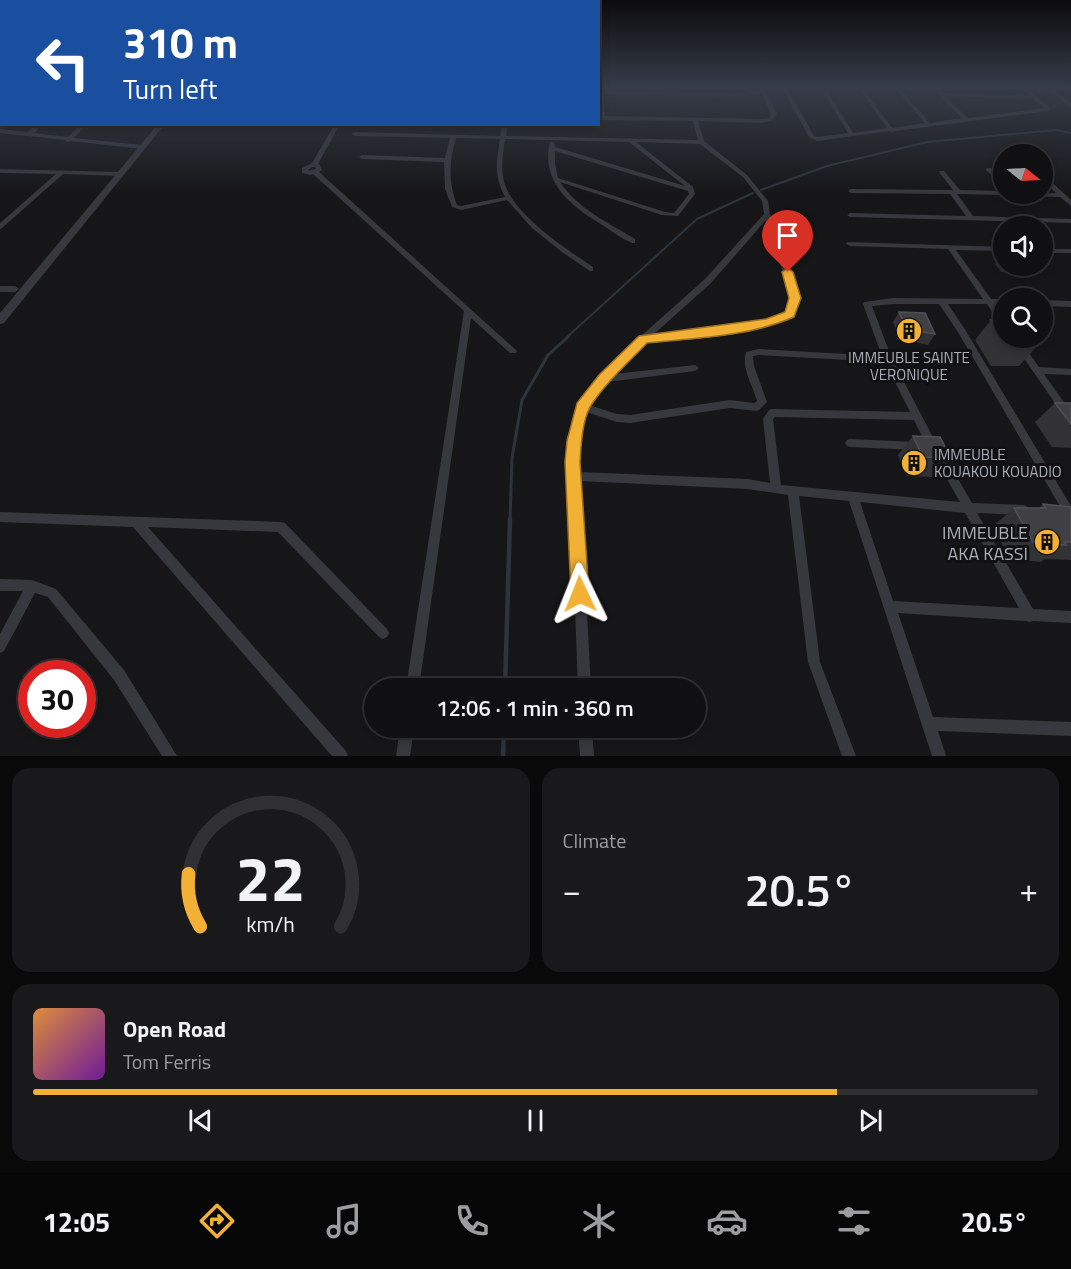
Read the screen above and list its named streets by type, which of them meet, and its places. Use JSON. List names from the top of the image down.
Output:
{
  "places": {
    "building": ["IMMEUBLE SAINTE VERONIQUE", "IMMEUBLE KOUAKOU KOUADIO", "IMMEUBLE AKA KASSI"]
  },
  "north": "right",
  "page": {
    "turn": ["310 m", "Turn left"],
    "limit": "30",
    "trip": "12:06 · 1 min · 360 m",
    "tile": "Climate",
    "heat": ["−", "20.5°", "+"],
    "song": ["Open Road", "Tom Ferris"],
    "tabs": ["12:05", "20.5°"],
    "gauge": ["22", "km/h"]
  }
}
